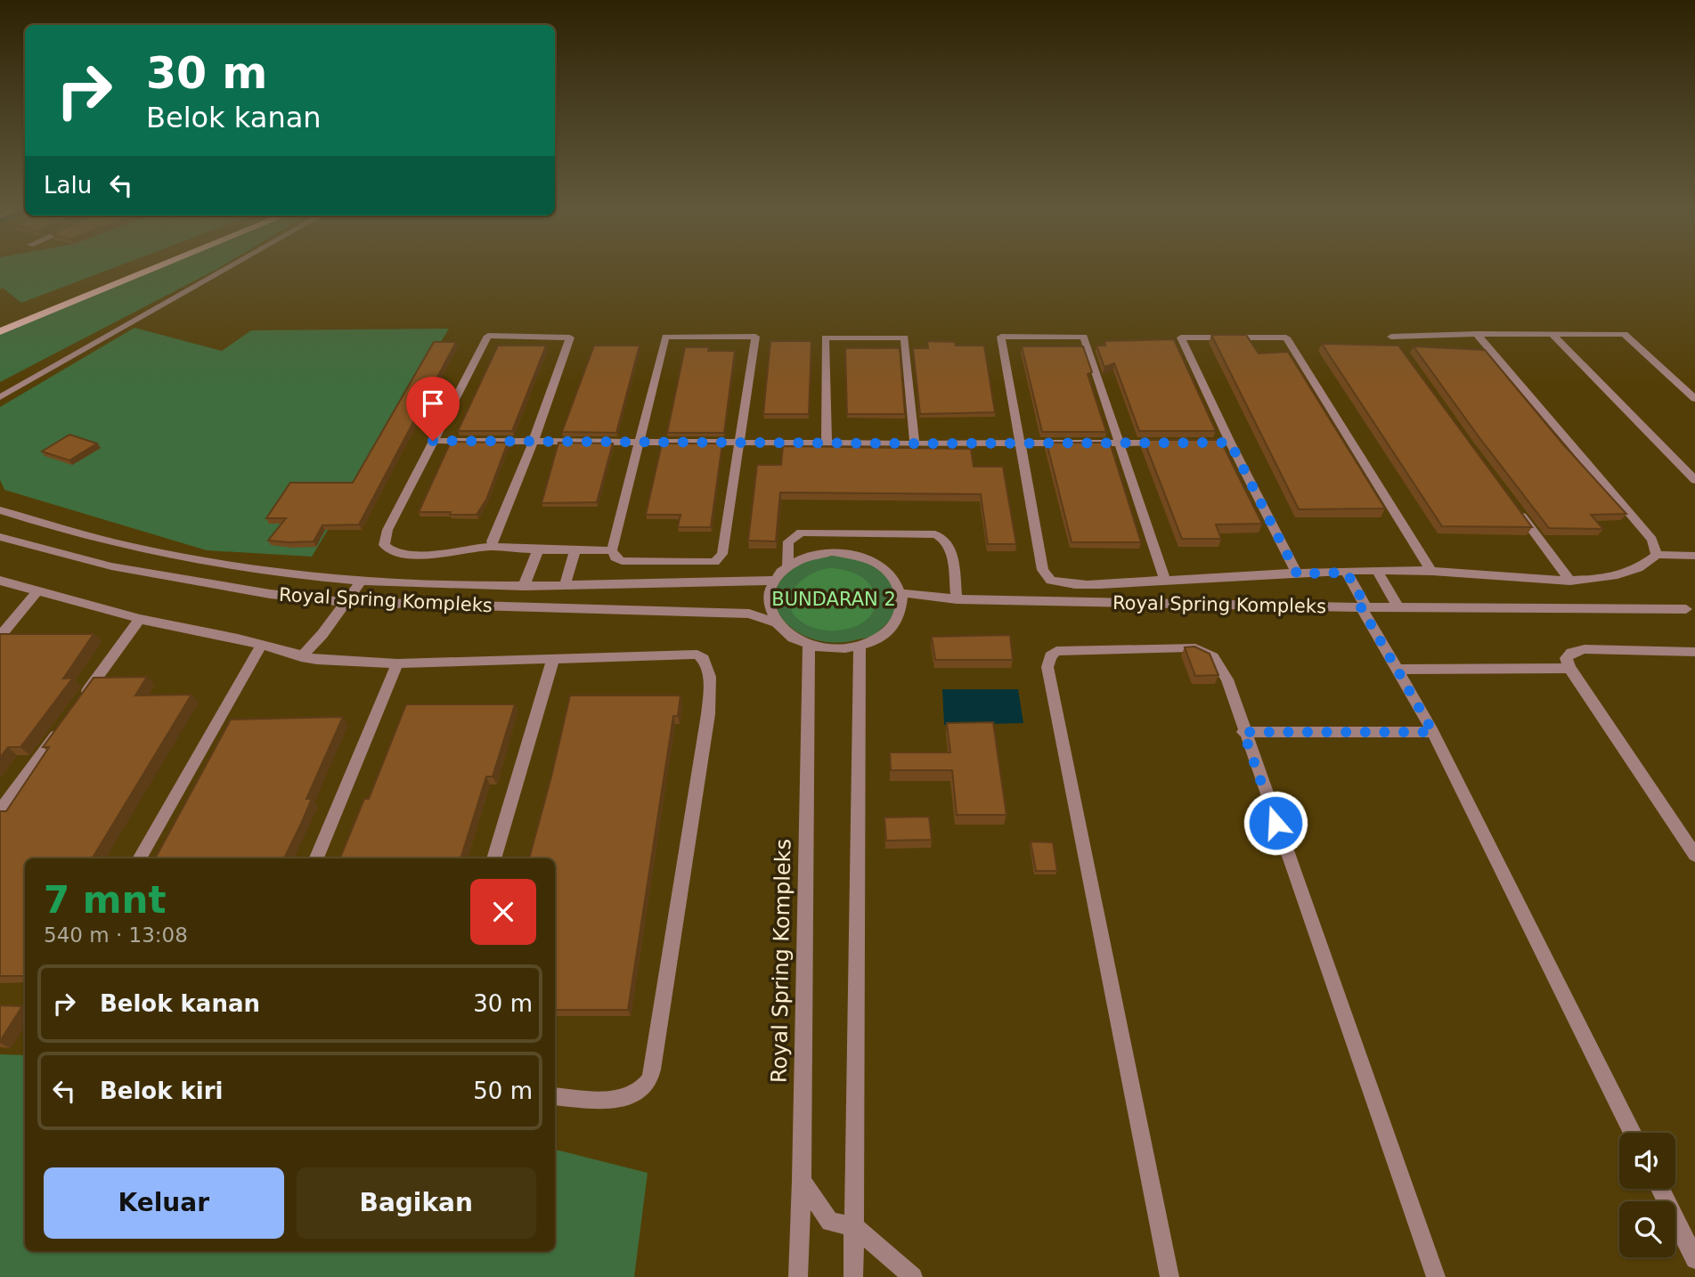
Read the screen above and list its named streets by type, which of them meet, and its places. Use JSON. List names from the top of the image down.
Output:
{
  "streets": {
    "street": ["Royal Spring Kompleks"]
  },
  "parks": ["BUNDARAN 2"],
  "page": {
    "turn": ["30 m", "Belok kanan"],
    "then": "Lalu",
    "heading": ["7 mnt", "540 m · 13:08"],
    "list": [
      {
        "name": "Belok kanan",
        "value": "30 m"
      },
      {
        "name": "Belok kiri",
        "value": "50 m"
      }
    ],
    "buttons": ["Keluar", "Bagikan"]
  }
}
